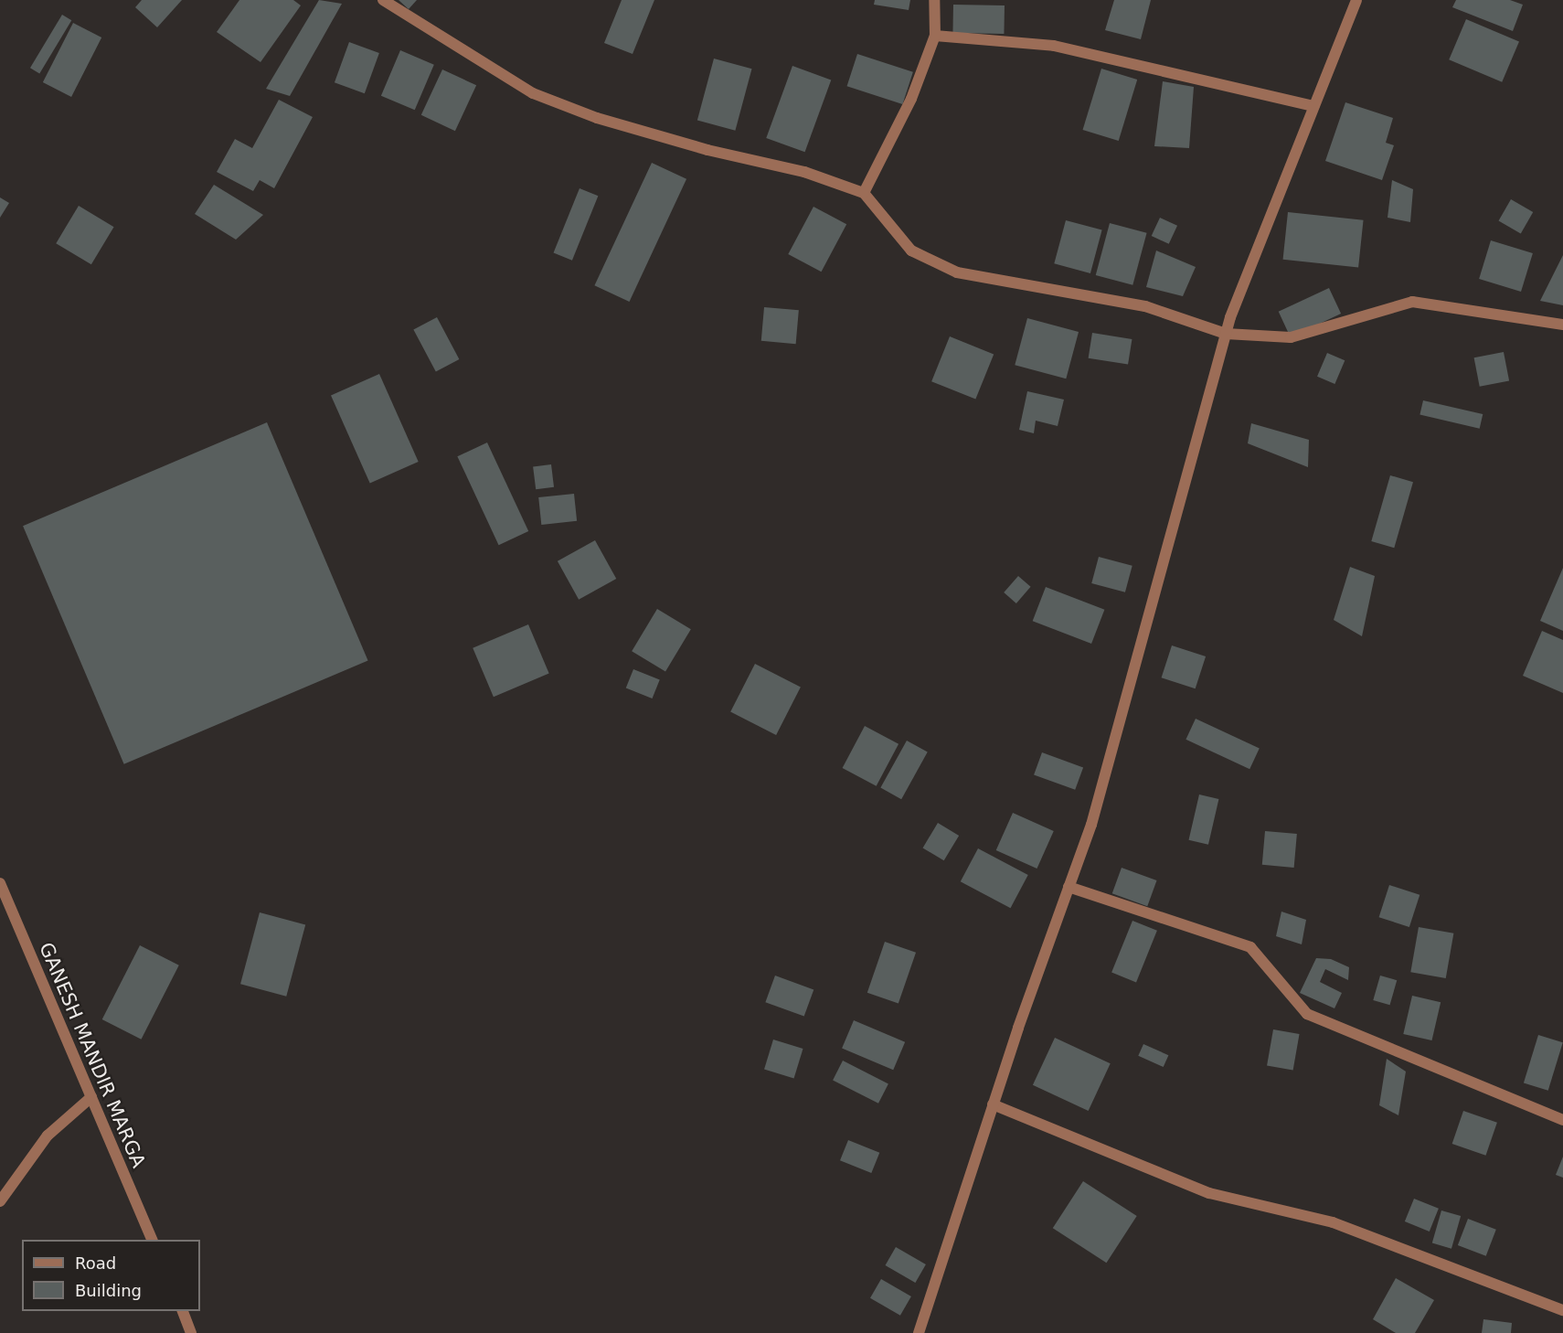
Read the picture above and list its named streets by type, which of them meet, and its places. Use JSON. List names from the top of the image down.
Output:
{
  "streets": {
    "street": ["GANESH MANDIR MARGA"]
  },
  "legend": ["Road", "Building"]
}
